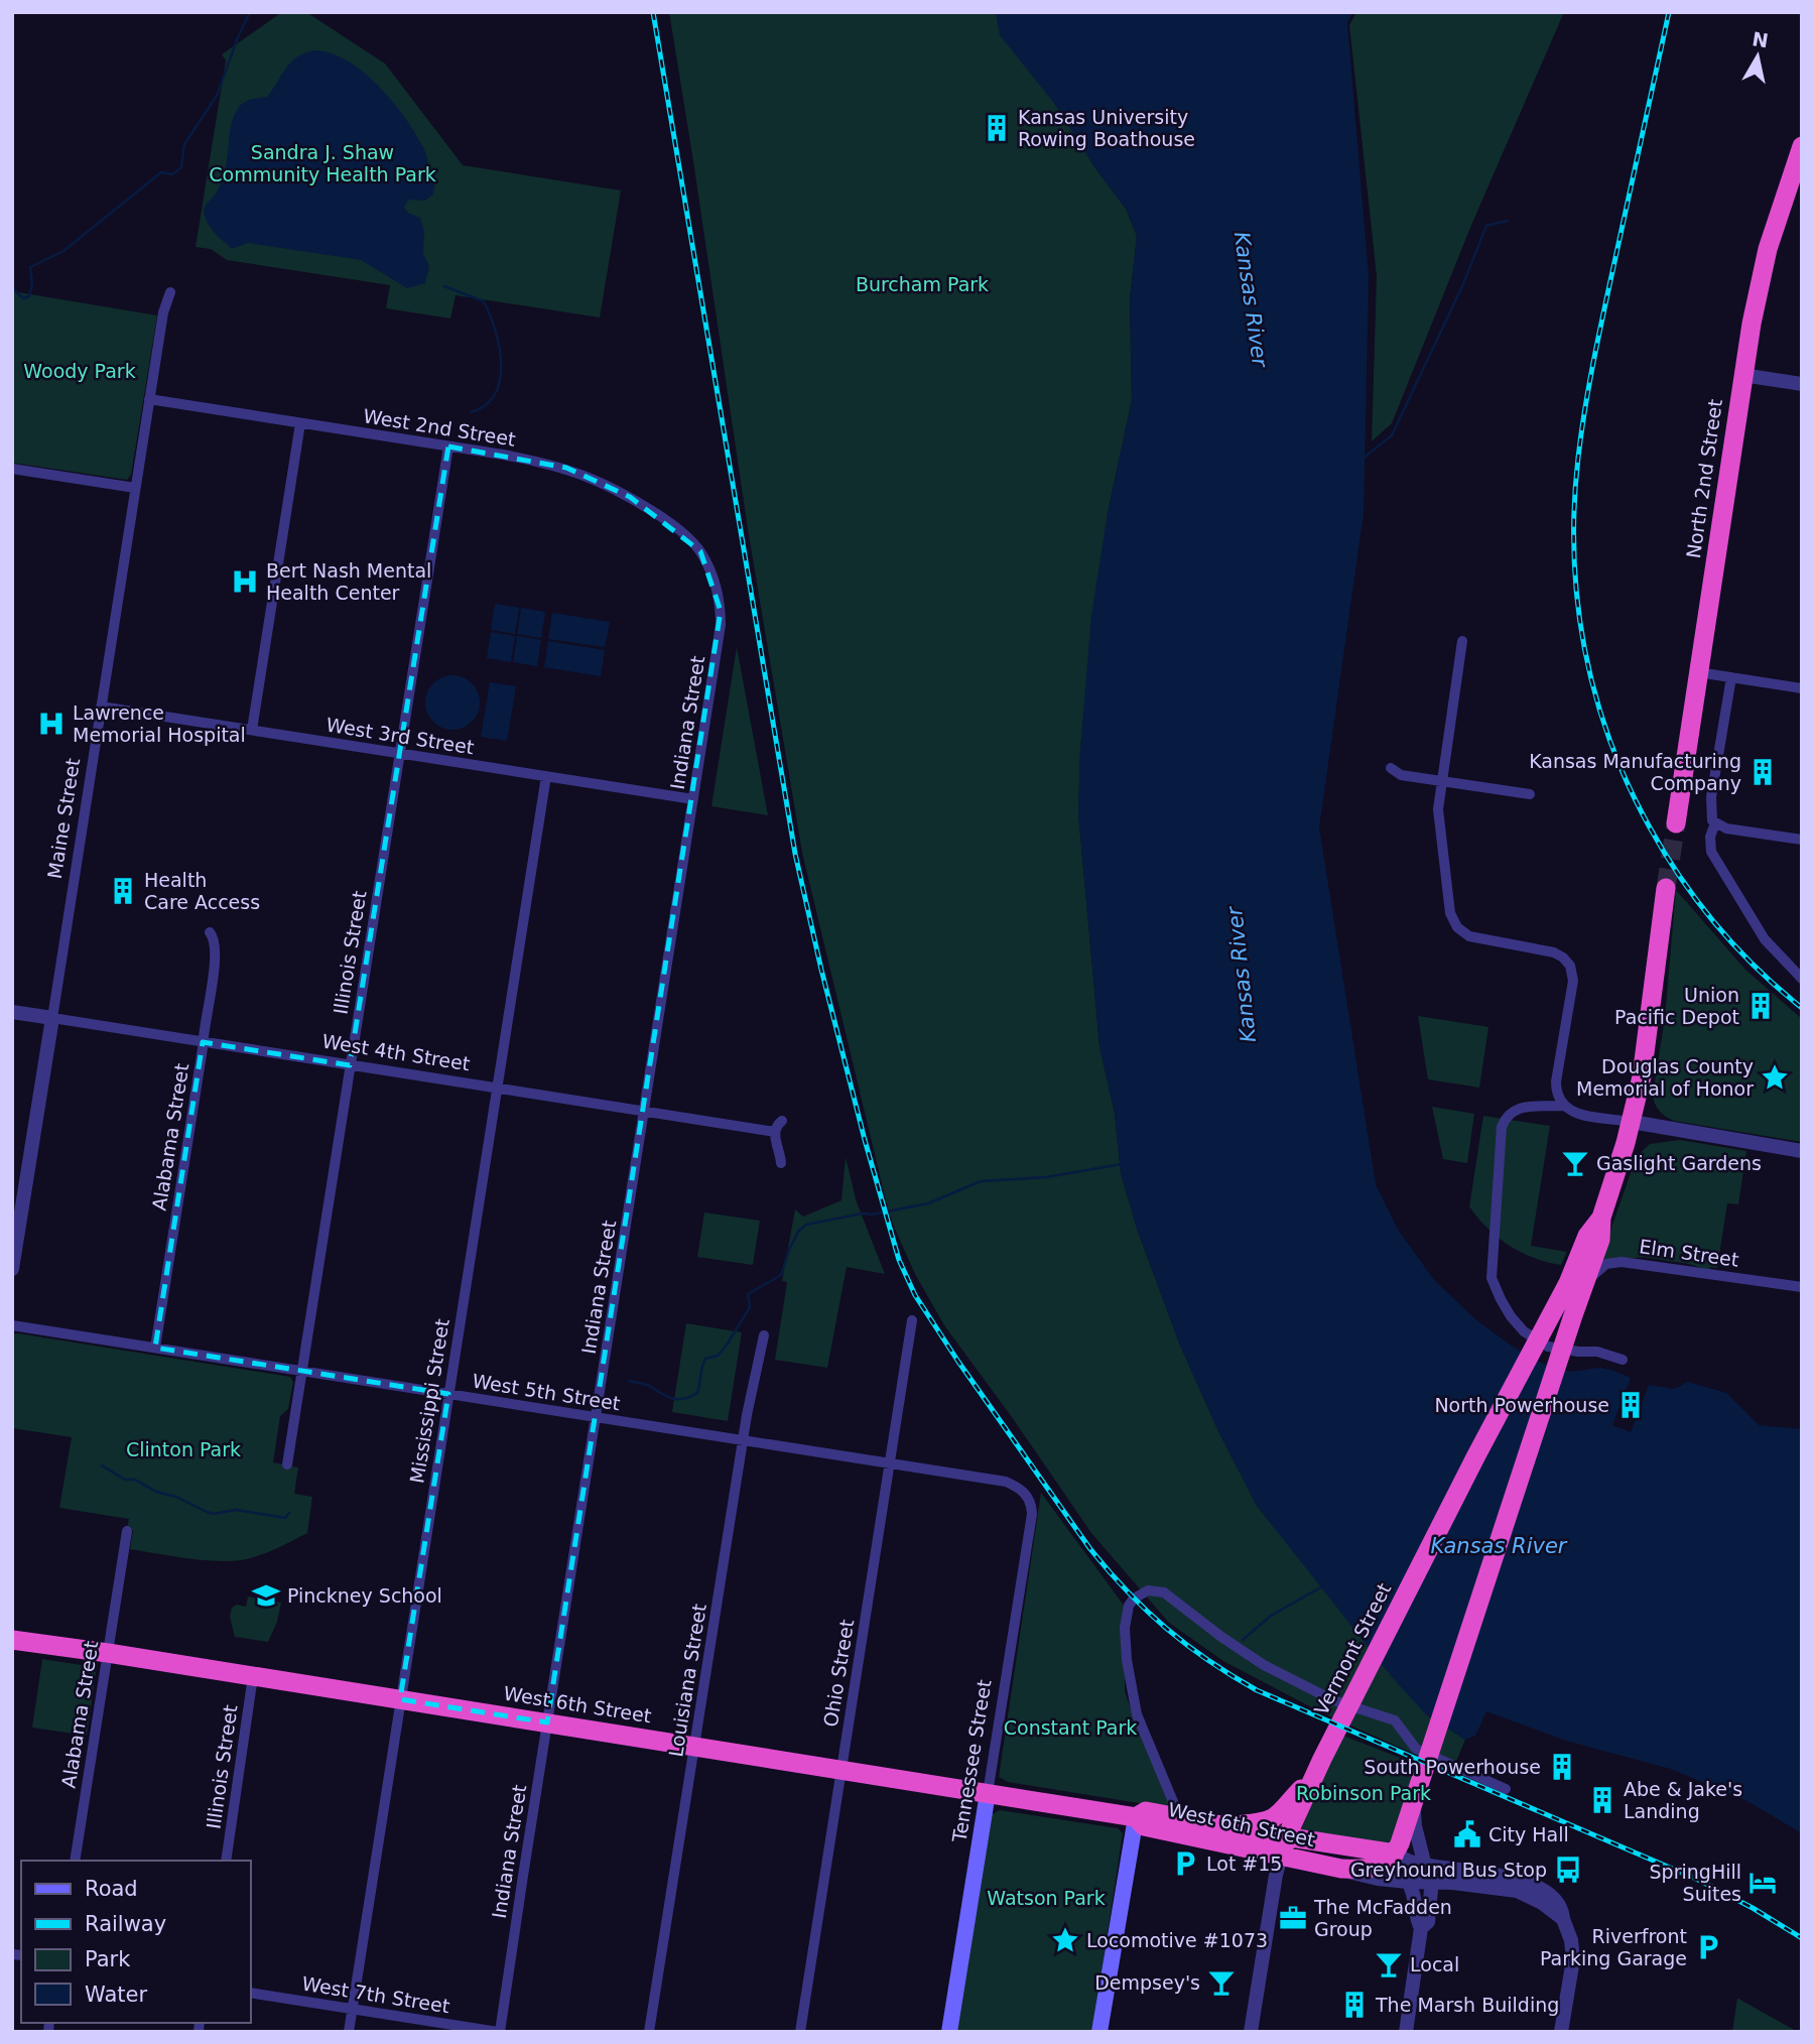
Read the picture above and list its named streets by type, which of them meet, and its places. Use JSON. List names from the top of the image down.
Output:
{
  "streets": {
    "highway": ["North 2nd Street", "Vermont Street", "West 6th Street"],
    "main road": ["Tennessee Street"],
    "street": [
      "West 2nd Street",
      "Indiana Street",
      "West 3rd Street",
      "Maine Street",
      "Illinois Street",
      "West 4th Street",
      "Alabama Street",
      "Elm Street",
      "West 5th Street",
      "Mississippi Street",
      "Ohio Street",
      "Louisiana Street",
      "West 7th Street"
    ]
  },
  "crossings": [
    ["West 2nd Street", "Indiana Street"],
    ["West 2nd Street", "Maine Street"],
    ["West 2nd Street", "Illinois Street"],
    ["Indiana Street", "West 3rd Street"],
    ["Indiana Street", "West 4th Street"],
    ["Indiana Street", "West 5th Street"],
    ["Indiana Street", "West 6th Street"],
    ["Indiana Street", "West 7th Street"],
    ["West 3rd Street", "Maine Street"],
    ["West 3rd Street", "Illinois Street"],
    ["West 3rd Street", "Mississippi Street"],
    ["Maine Street", "West 4th Street"],
    ["Illinois Street", "West 4th Street"],
    ["Illinois Street", "West 5th Street"],
    ["Illinois Street", "West 6th Street"],
    ["West 4th Street", "Alabama Street"],
    ["West 4th Street", "Mississippi Street"],
    ["Alabama Street", "West 5th Street"],
    ["Alabama Street", "West 6th Street"],
    ["West 5th Street", "Mississippi Street"],
    ["West 5th Street", "Ohio Street"],
    ["West 5th Street", "Louisiana Street"],
    ["West 5th Street", "Tennessee Street"],
    ["Mississippi Street", "West 6th Street"],
    ["Mississippi Street", "West 7th Street"],
    ["Vermont Street", "West 6th Street"],
    ["Ohio Street", "West 6th Street"],
    ["Louisiana Street", "West 6th Street"],
    ["West 6th Street", "Tennessee Street"]
  ],
  "water": ["Kansas River"],
  "parks": [
    "Sandra J. Shaw Community Health Park",
    "Burcham Park",
    "Woody Park",
    "Clinton Park",
    "Constant Park",
    "Robinson Park",
    "Watson Park"
  ],
  "places": {
    "building": [
      "Kansas University Rowing Boathouse",
      "Kansas Manufacturing Company",
      "Health Care Access",
      "Union Pacific Depot",
      "North Powerhouse",
      "South Powerhouse",
      "Abe & Jake's Landing",
      "The Marsh Building"
    ],
    "hospital": ["Bert Nash Mental Health Center", "Lawrence Memorial Hospital"],
    "place": ["Douglas County Memorial of Honor", "Locomotive #1073"],
    "bar": ["Gaslight Gardens", "Local", "Dempsey's"],
    "school or university": ["Pinckney School"],
    "public building": ["City Hall"],
    "parking": ["Lot #15", "Riverfront Parking Garage"],
    "bus stop": ["Greyhound Bus Stop"],
    "hotel": ["SpringHill Suites"],
    "office": ["The McFadden Group"]
  },
  "legend": [
    "Road",
    "Railway",
    "Park",
    "Water"
  ],
  "north": "top"
}
